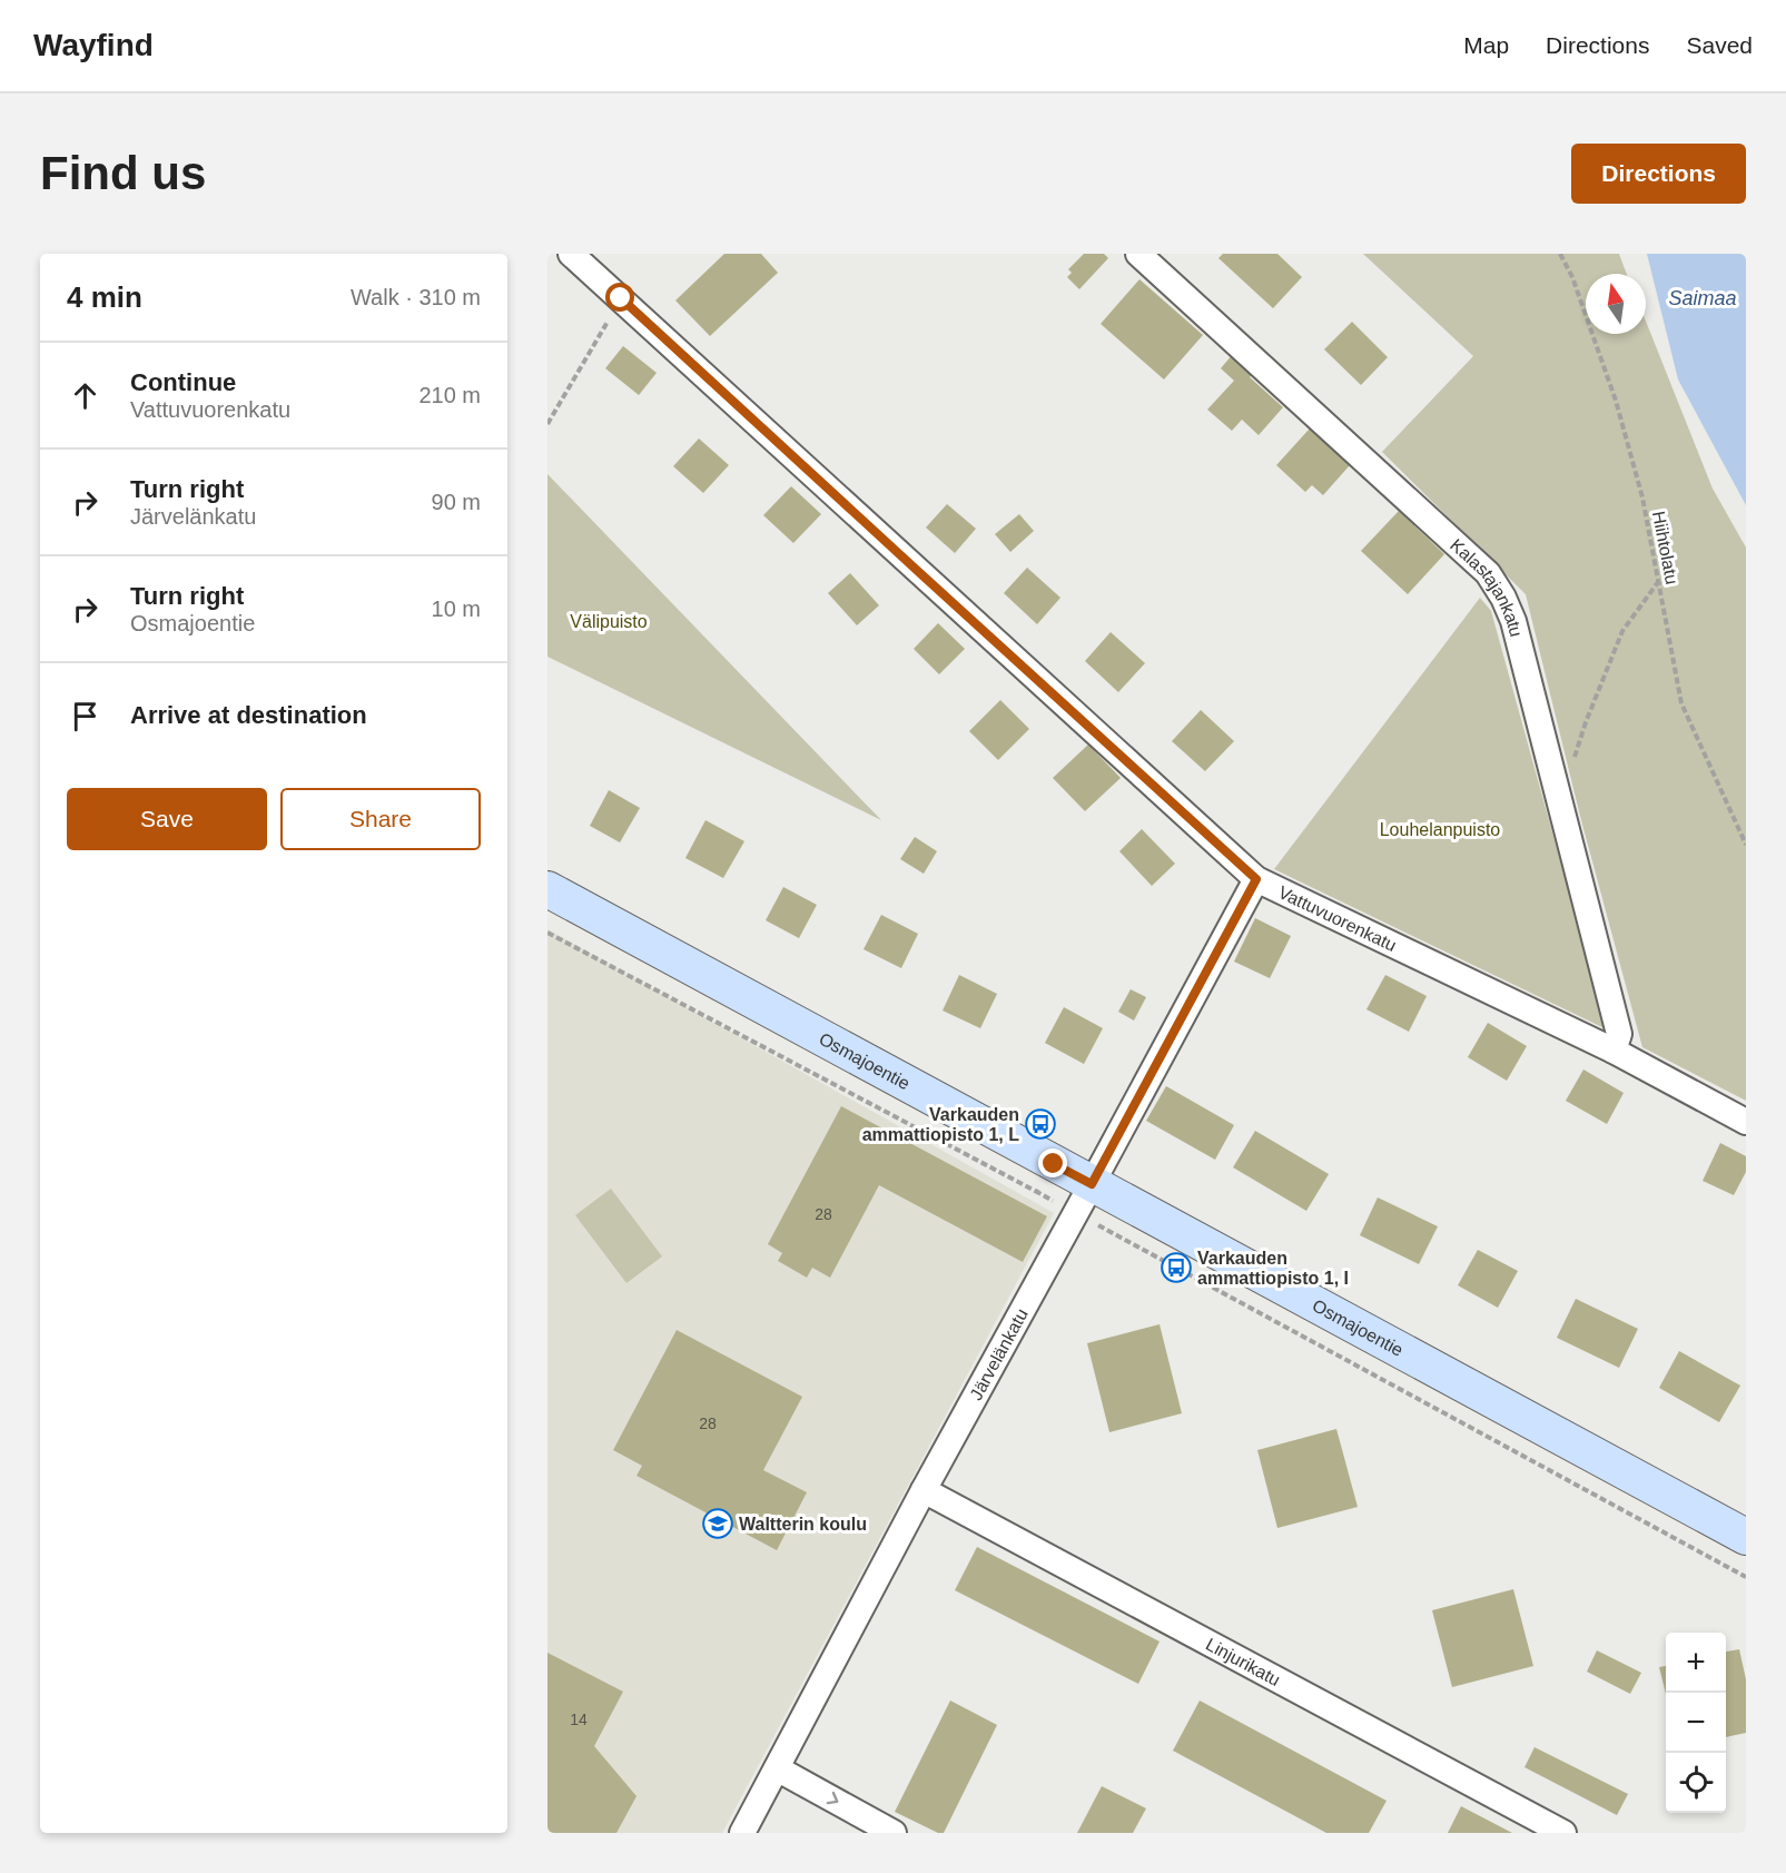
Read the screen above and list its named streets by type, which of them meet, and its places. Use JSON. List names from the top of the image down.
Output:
{
  "streets": {
    "street": [
      "Kalastajankatu",
      "Vattuvuorenkatu",
      "Osmajoentie",
      "Järvelänkatu",
      "Linjurikatu"
    ],
    "path": ["Hiihtolatu"]
  },
  "crossings": [
    ["Kalastajankatu", "Vattuvuorenkatu"],
    ["Vattuvuorenkatu", "Järvelänkatu"],
    ["Osmajoentie", "Järvelänkatu"],
    ["Järvelänkatu", "Linjurikatu"]
  ],
  "water": ["Saimaa"],
  "parks": ["Välipuisto", "Louhelanpuisto"],
  "places": {
    "bus stop": ["Varkauden ammattiopisto 1, L", "Varkauden ammattiopisto 1, I"],
    "school or university": ["Waltterin koulu"]
  },
  "house_numbers": ["28", "28", "14"],
  "north": "top",
  "page": {
    "header": "Wayfind",
    "nav": ["Map", "Directions", "Saved"],
    "buttons": [
      "Directions",
      ["Save", "Share"]
    ],
    "title": "Find us",
    "heading": ["4 min", "Walk · 310 m"],
    "list": [
      ["Continue", "Vattuvuorenkatu", "210 m"],
      ["Turn right", "Järvelänkatu", "90 m"],
      ["Turn right", "Osmajoentie", "10 m"],
      "Arrive at destination"
    ],
    "map_buttons": ["+", "−"]
  }
}
